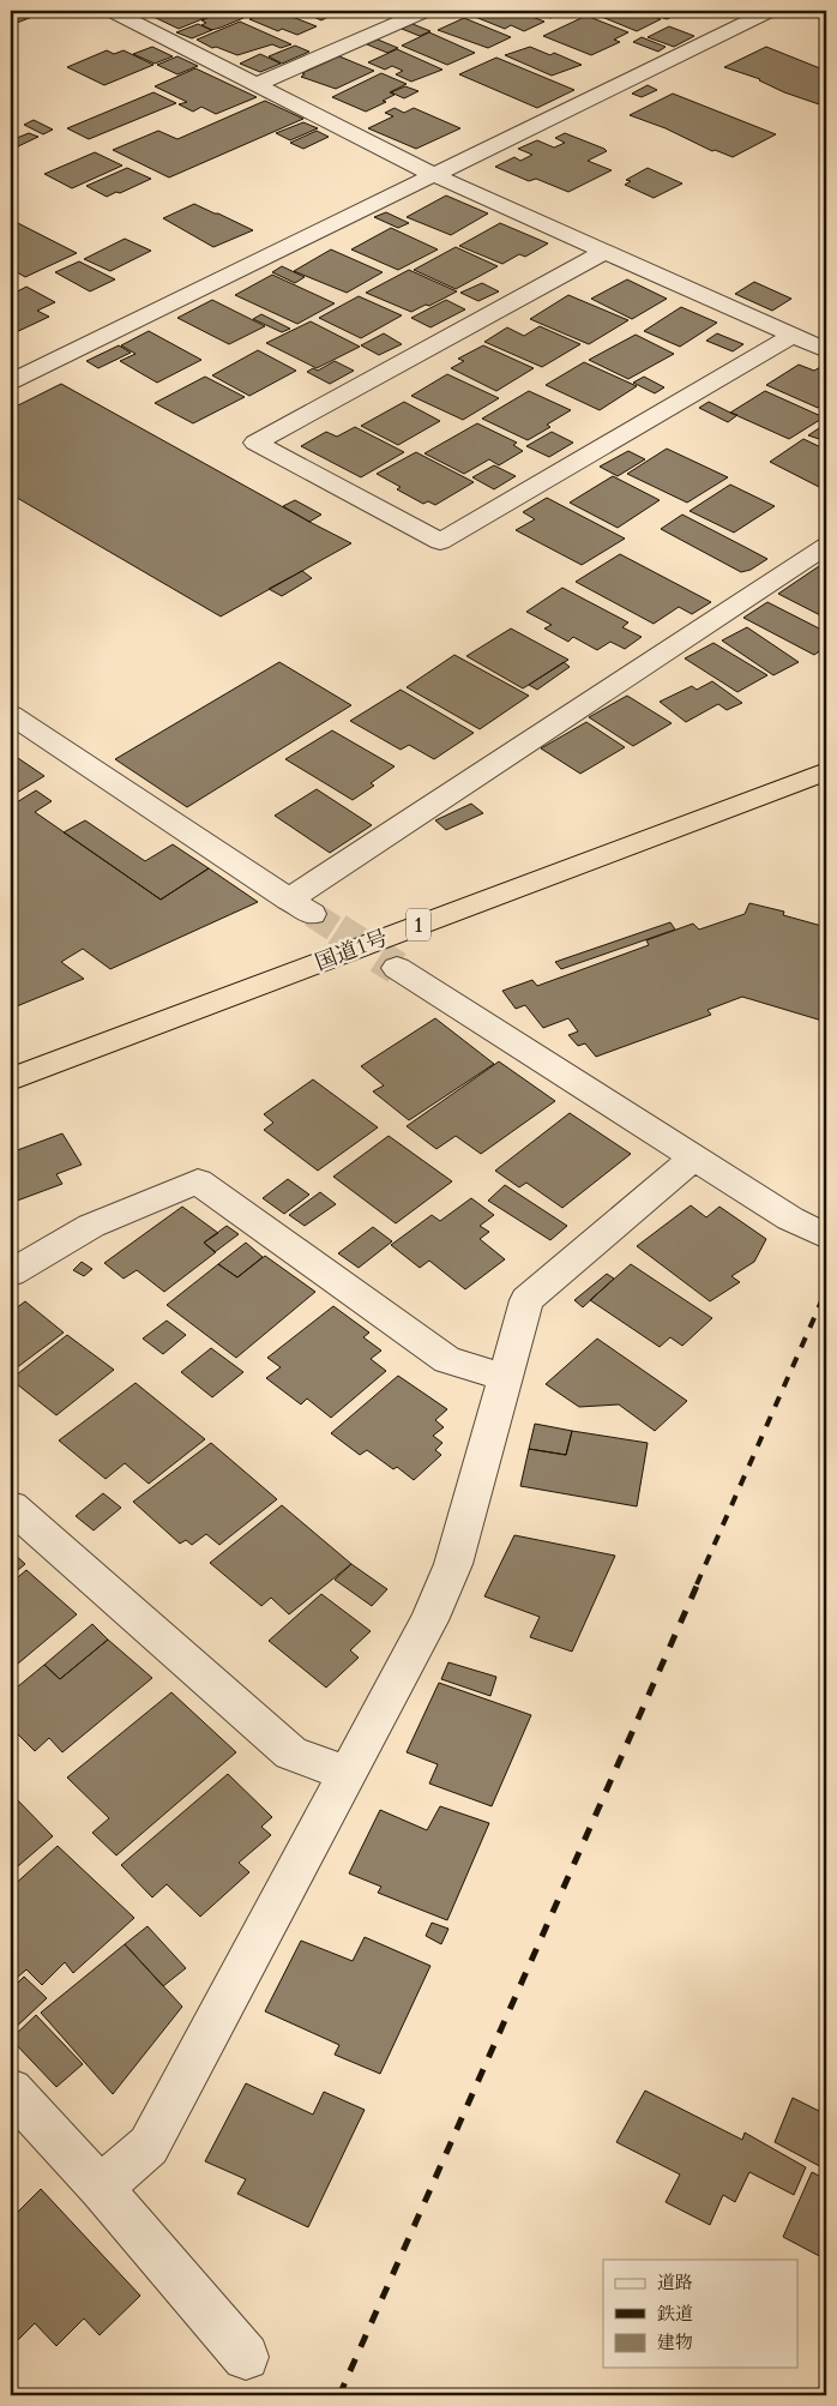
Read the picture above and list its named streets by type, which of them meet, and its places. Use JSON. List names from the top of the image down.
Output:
{
  "streets": {
    "highway": ["1", "国道1号"]
  },
  "legend": ["道路", "鉄道", "建物"]
}
